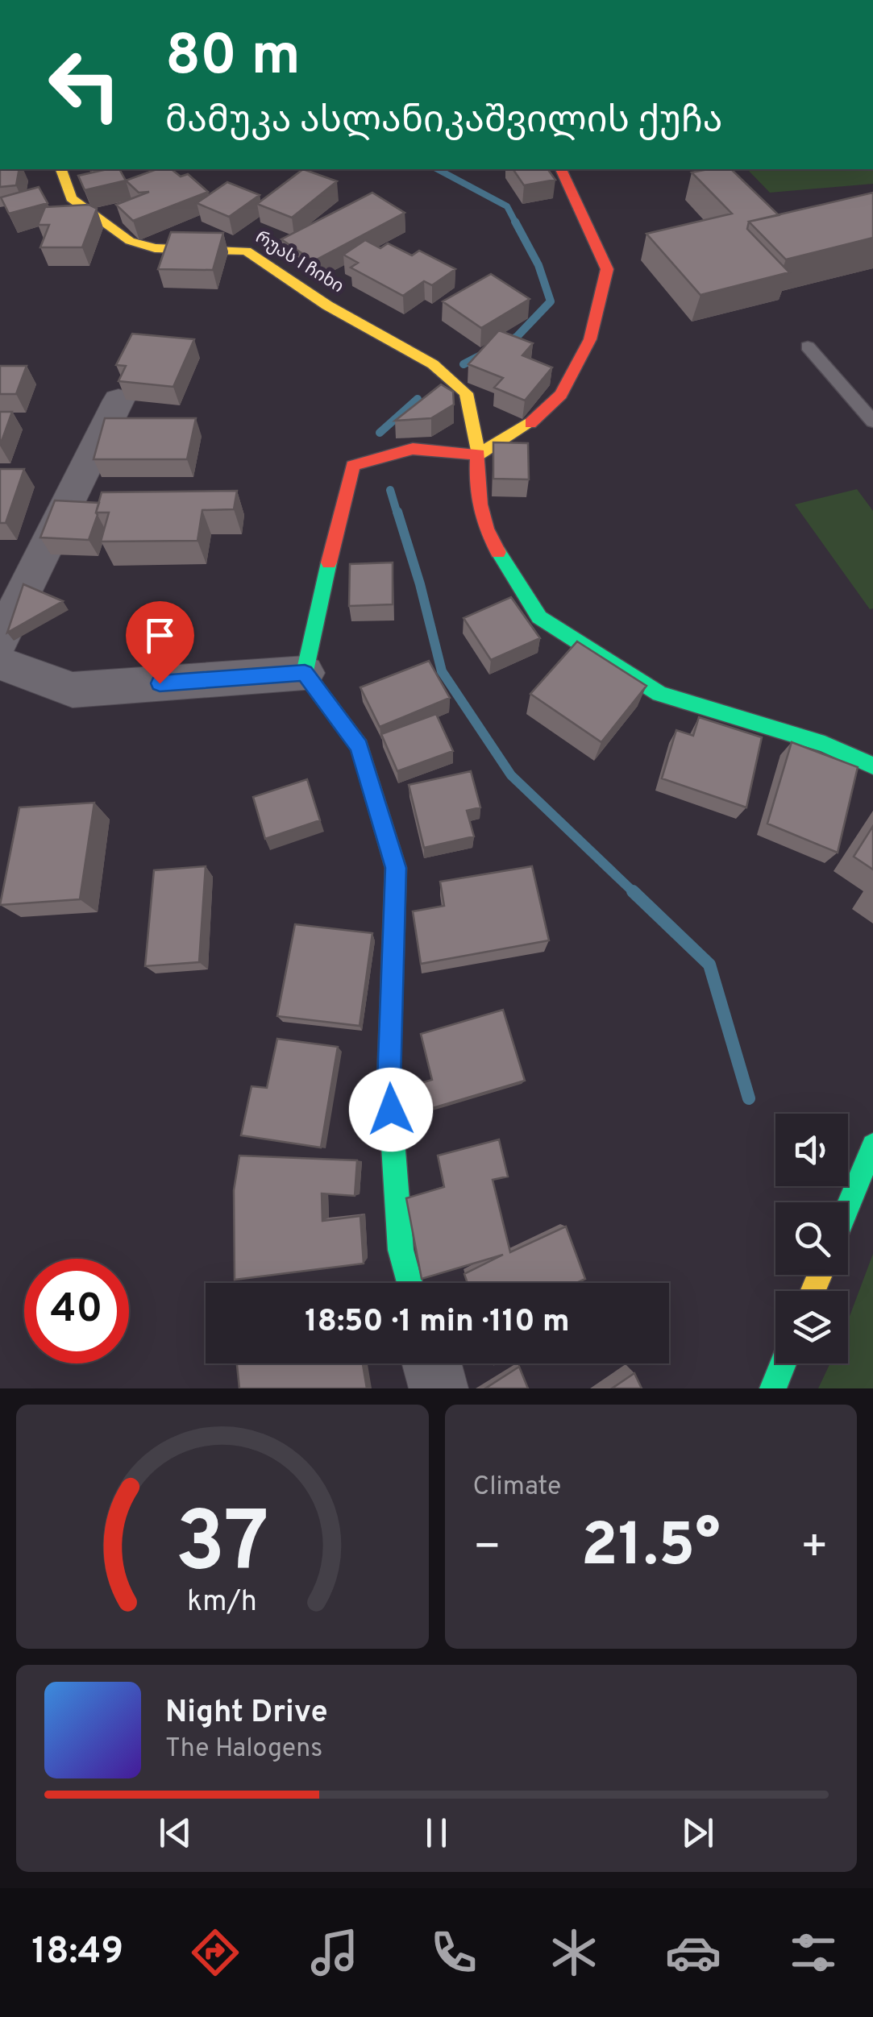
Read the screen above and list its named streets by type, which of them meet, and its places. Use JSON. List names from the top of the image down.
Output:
{
  "streets": {
    "street": ["რუას I ჩიხი"]
  },
  "page": {
    "turn": ["80 m", "მამუკა ასლანიკაშვილის ქუჩა"],
    "limit": "40",
    "trip": "18:50 · 1 min · 110 m",
    "tile": "Climate",
    "heat": ["−", "21.5°", "+"],
    "song": ["Night Drive", "The Halogens"],
    "tabs": "18:49",
    "gauge": ["37", "km/h"]
  }
}
